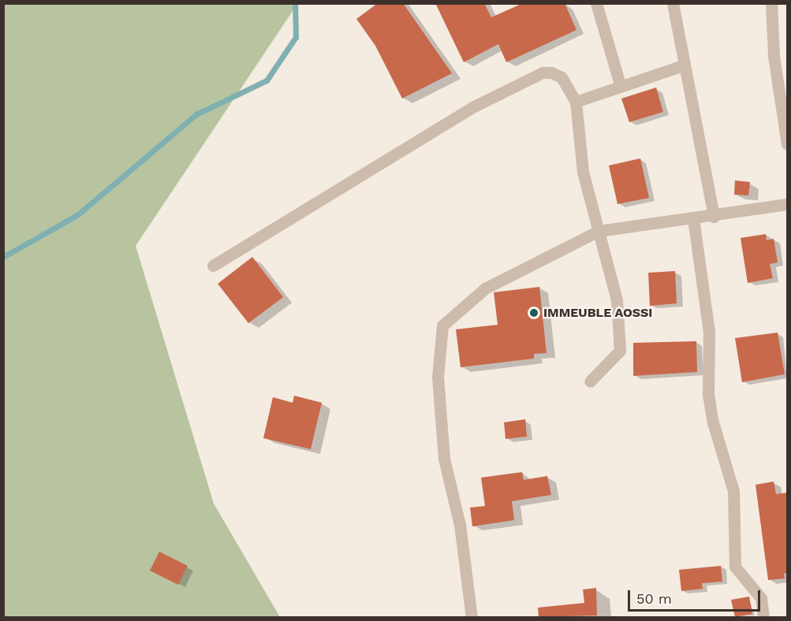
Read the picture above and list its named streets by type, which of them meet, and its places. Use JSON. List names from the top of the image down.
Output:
{
  "places": ["IMMEUBLE AOSSI"],
  "scale_bar": "50 m"
}
